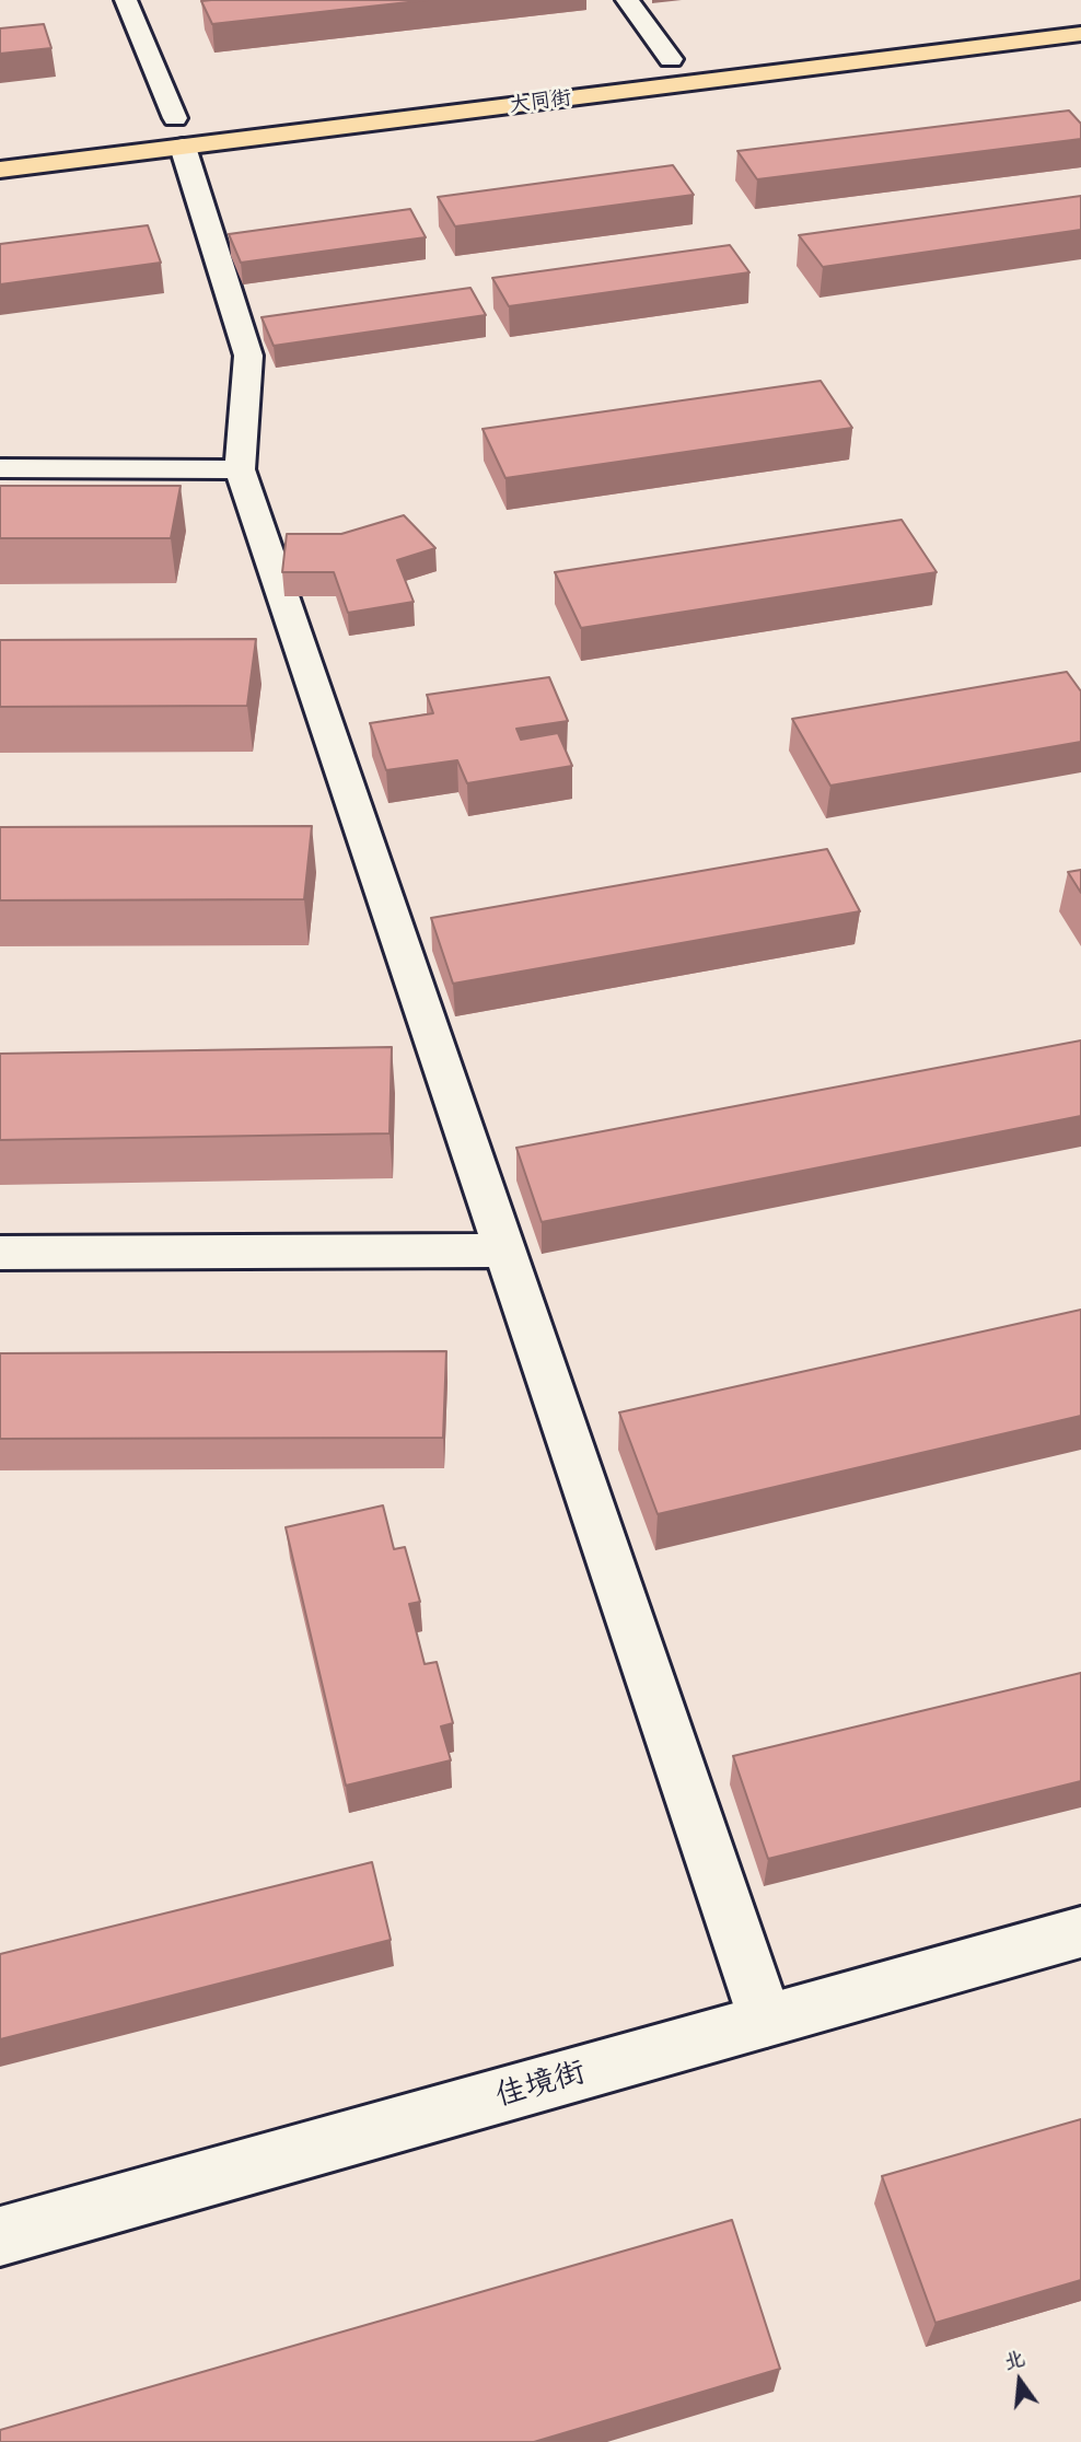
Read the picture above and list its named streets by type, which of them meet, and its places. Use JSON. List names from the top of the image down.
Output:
{
  "streets": {
    "main road": ["大同街"],
    "street": ["佳境街"]
  },
  "north": "top"
}
